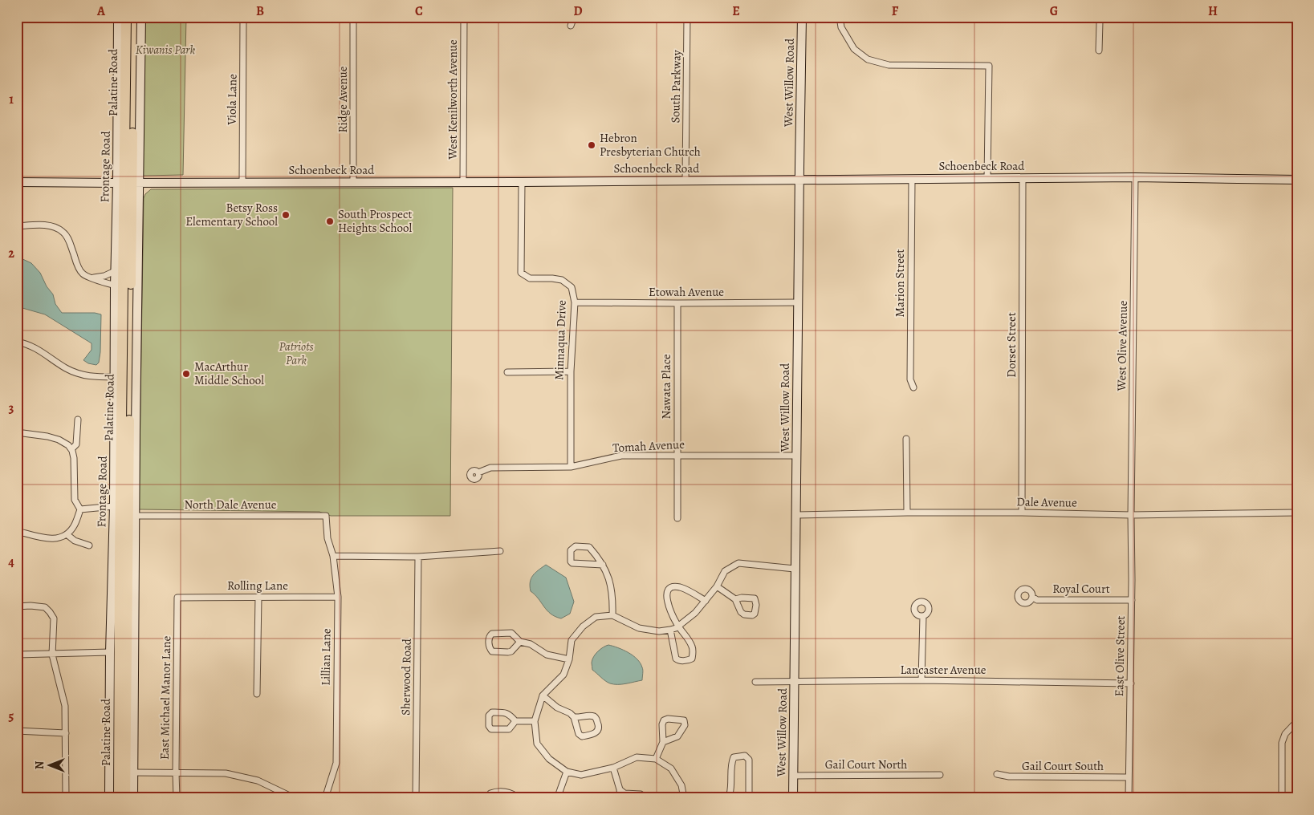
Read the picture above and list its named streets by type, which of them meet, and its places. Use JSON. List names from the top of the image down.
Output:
{
  "streets": {
    "highway": ["Palatine Road"],
    "street": [
      "West Willow Road",
      "South Parkway",
      "Viola Lane",
      "Ridge Avenue",
      "West Kenilworth Avenue",
      "Schoenbeck Road",
      "Frontage Road",
      "Marion Street",
      "Etowah Avenue",
      "Minnaqua Drive",
      "Dorset Street",
      "West Olive Avenue",
      "Nawata Place",
      "Tomah Avenue",
      "Dale Avenue",
      "North Dale Avenue",
      "Rolling Lane",
      "Royal Court",
      "East Olive Street",
      "Lillian Lane",
      "Lancaster Avenue",
      "Sherwood Road",
      "East Michael Manor Lane",
      "Gail Court North",
      "Gail Court South"
    ]
  },
  "crossings": [
    ["Palatine Road", "Schoenbeck Road"],
    ["Palatine Road", "Frontage Road"],
    ["West Willow Road", "Schoenbeck Road"],
    ["West Willow Road", "Etowah Avenue"],
    ["West Willow Road", "Tomah Avenue"],
    ["West Willow Road", "Dale Avenue"],
    ["West Willow Road", "Lancaster Avenue"],
    ["West Willow Road", "Gail Court North"],
    ["South Parkway", "Schoenbeck Road"],
    ["Viola Lane", "Schoenbeck Road"],
    ["Ridge Avenue", "Schoenbeck Road"],
    ["West Kenilworth Avenue", "Schoenbeck Road"],
    ["Schoenbeck Road", "Frontage Road"],
    ["Schoenbeck Road", "Marion Street"],
    ["Schoenbeck Road", "Minnaqua Drive"],
    ["Schoenbeck Road", "Dorset Street"],
    ["Schoenbeck Road", "West Olive Avenue"],
    ["Frontage Road", "North Dale Avenue"],
    ["Etowah Avenue", "Minnaqua Drive"],
    ["Etowah Avenue", "Nawata Place"],
    ["Minnaqua Drive", "Tomah Avenue"],
    ["Dorset Street", "Dale Avenue"],
    ["West Olive Avenue", "Dale Avenue"],
    ["West Olive Avenue", "East Olive Street"],
    ["Nawata Place", "Tomah Avenue"],
    ["Dale Avenue", "East Olive Street"],
    ["North Dale Avenue", "Lillian Lane"],
    ["Rolling Lane", "Lillian Lane"],
    ["Rolling Lane", "East Michael Manor Lane"],
    ["Royal Court", "East Olive Street"],
    ["East Olive Street", "Lancaster Avenue"],
    ["East Olive Street", "Gail Court South"]
  ],
  "parks": ["Kiwanis Park", "Patriots Park"],
  "places": [
    "Hebron Presbyterian Church",
    "Betsy Ross Elementary School",
    "South Prospect Heights School",
    "MacArthur Middle School"
  ],
  "north": "left",
  "grid": {
    "columns": [
      "A",
      "B",
      "C",
      "D",
      "E",
      "F",
      "G",
      "H"
    ],
    "rows": [
      "1",
      "2",
      "3",
      "4",
      "5"
    ]
  }
}
